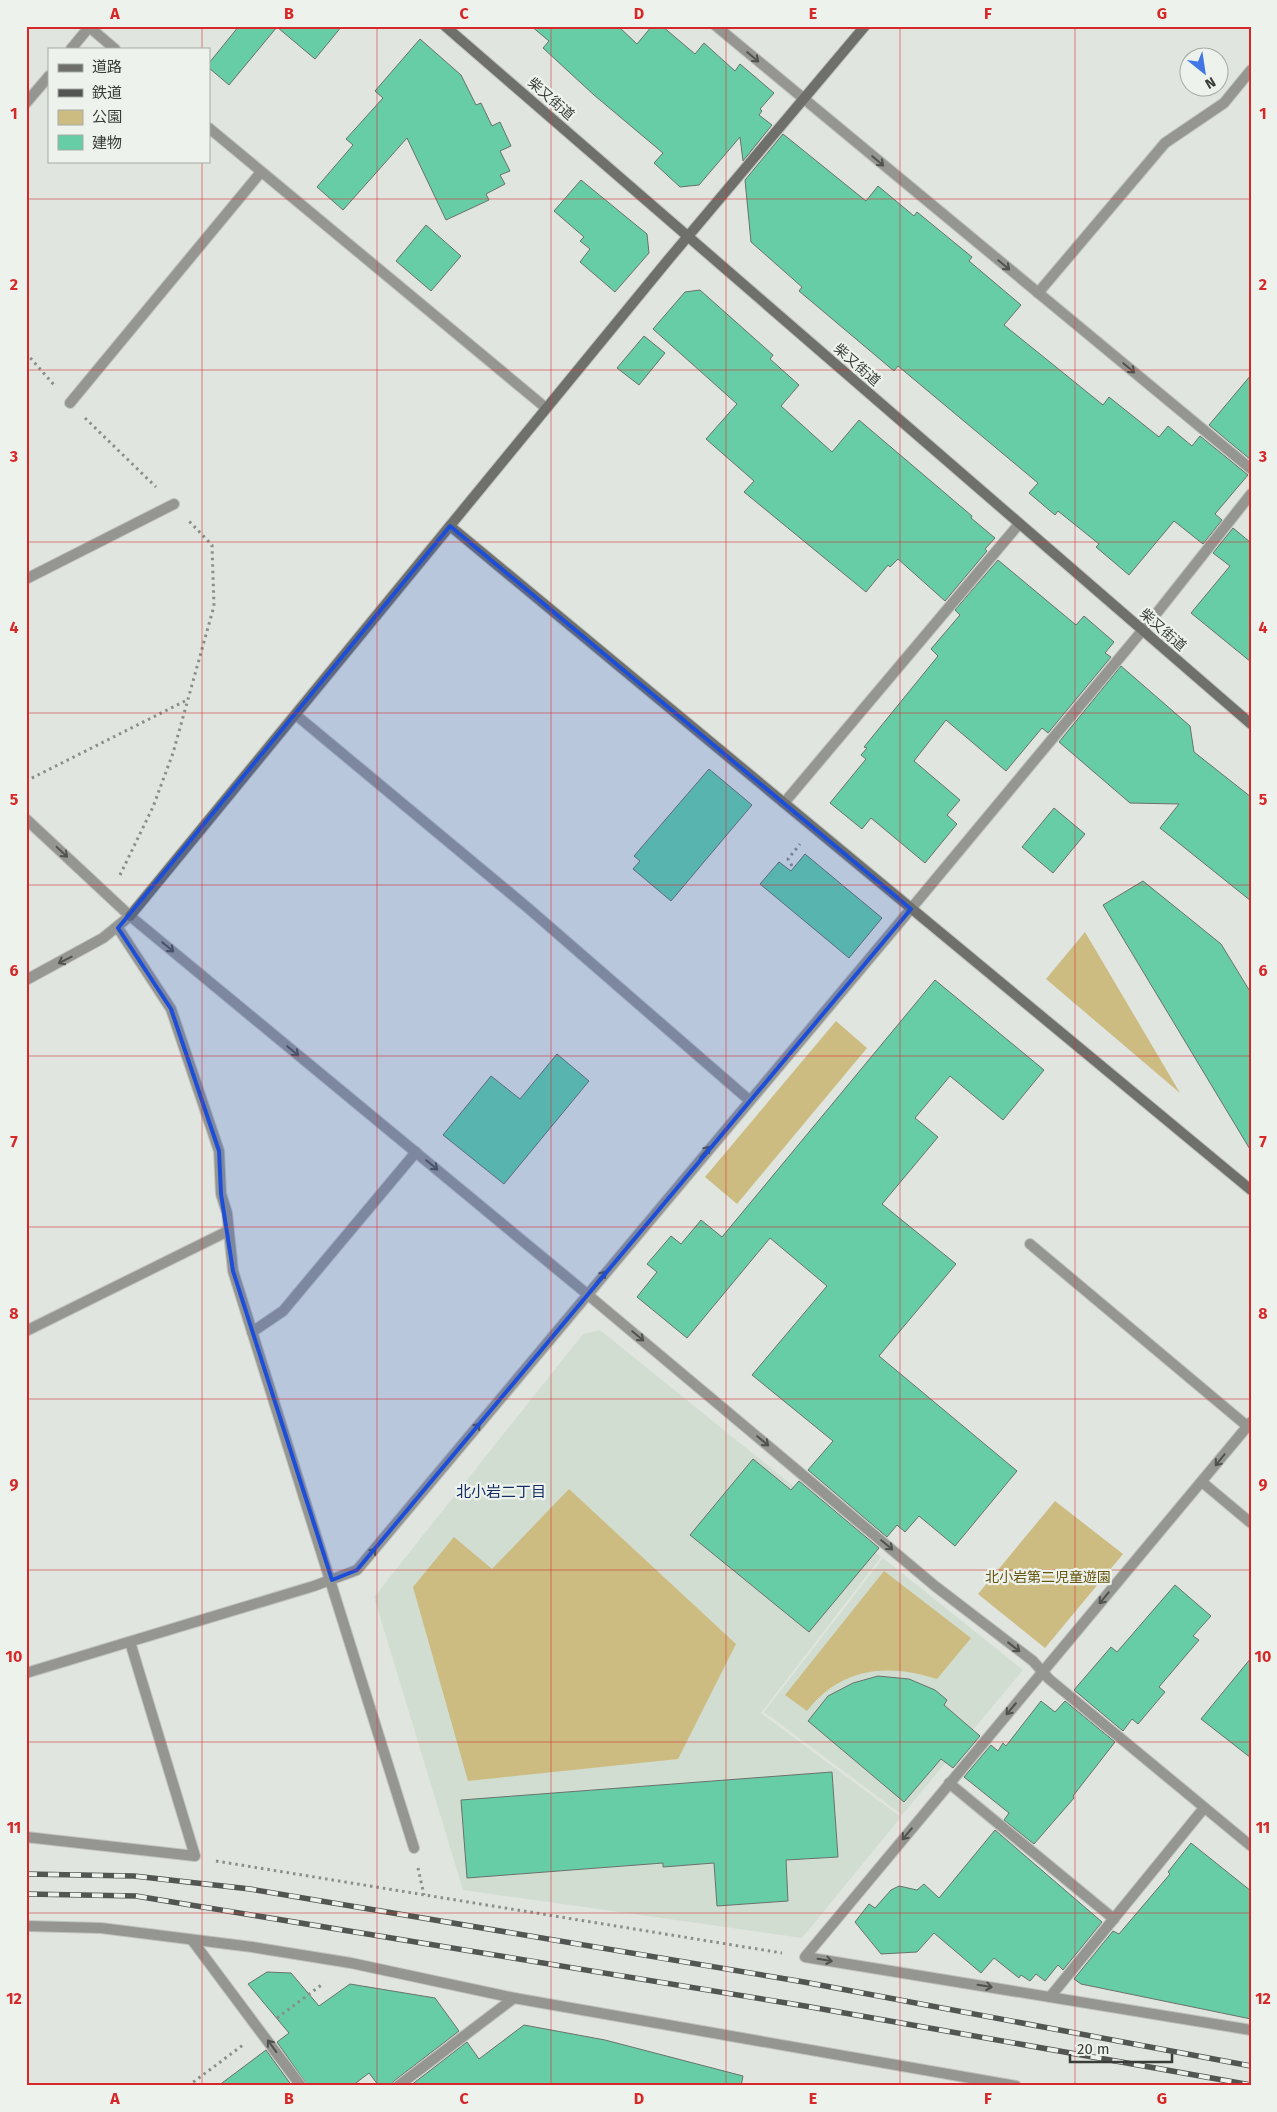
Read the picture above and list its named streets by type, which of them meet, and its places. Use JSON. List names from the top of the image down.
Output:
{
  "streets": {
    "street": ["柴又街道"]
  },
  "districts": ["北小岩二丁目"],
  "parks": ["北小岩第二児童遊園"],
  "legend": [
    "道路",
    "鉄道",
    "公園",
    "建物"
  ],
  "scale_bar": "20 m",
  "north": "bottom right",
  "grid": {
    "columns": [
      "A",
      "B",
      "C",
      "D",
      "E",
      "F",
      "G"
    ],
    "rows": [
      "1",
      "2",
      "3",
      "4",
      "5",
      "6",
      "7",
      "8",
      "9",
      "10",
      "11",
      "12"
    ]
  }
}
